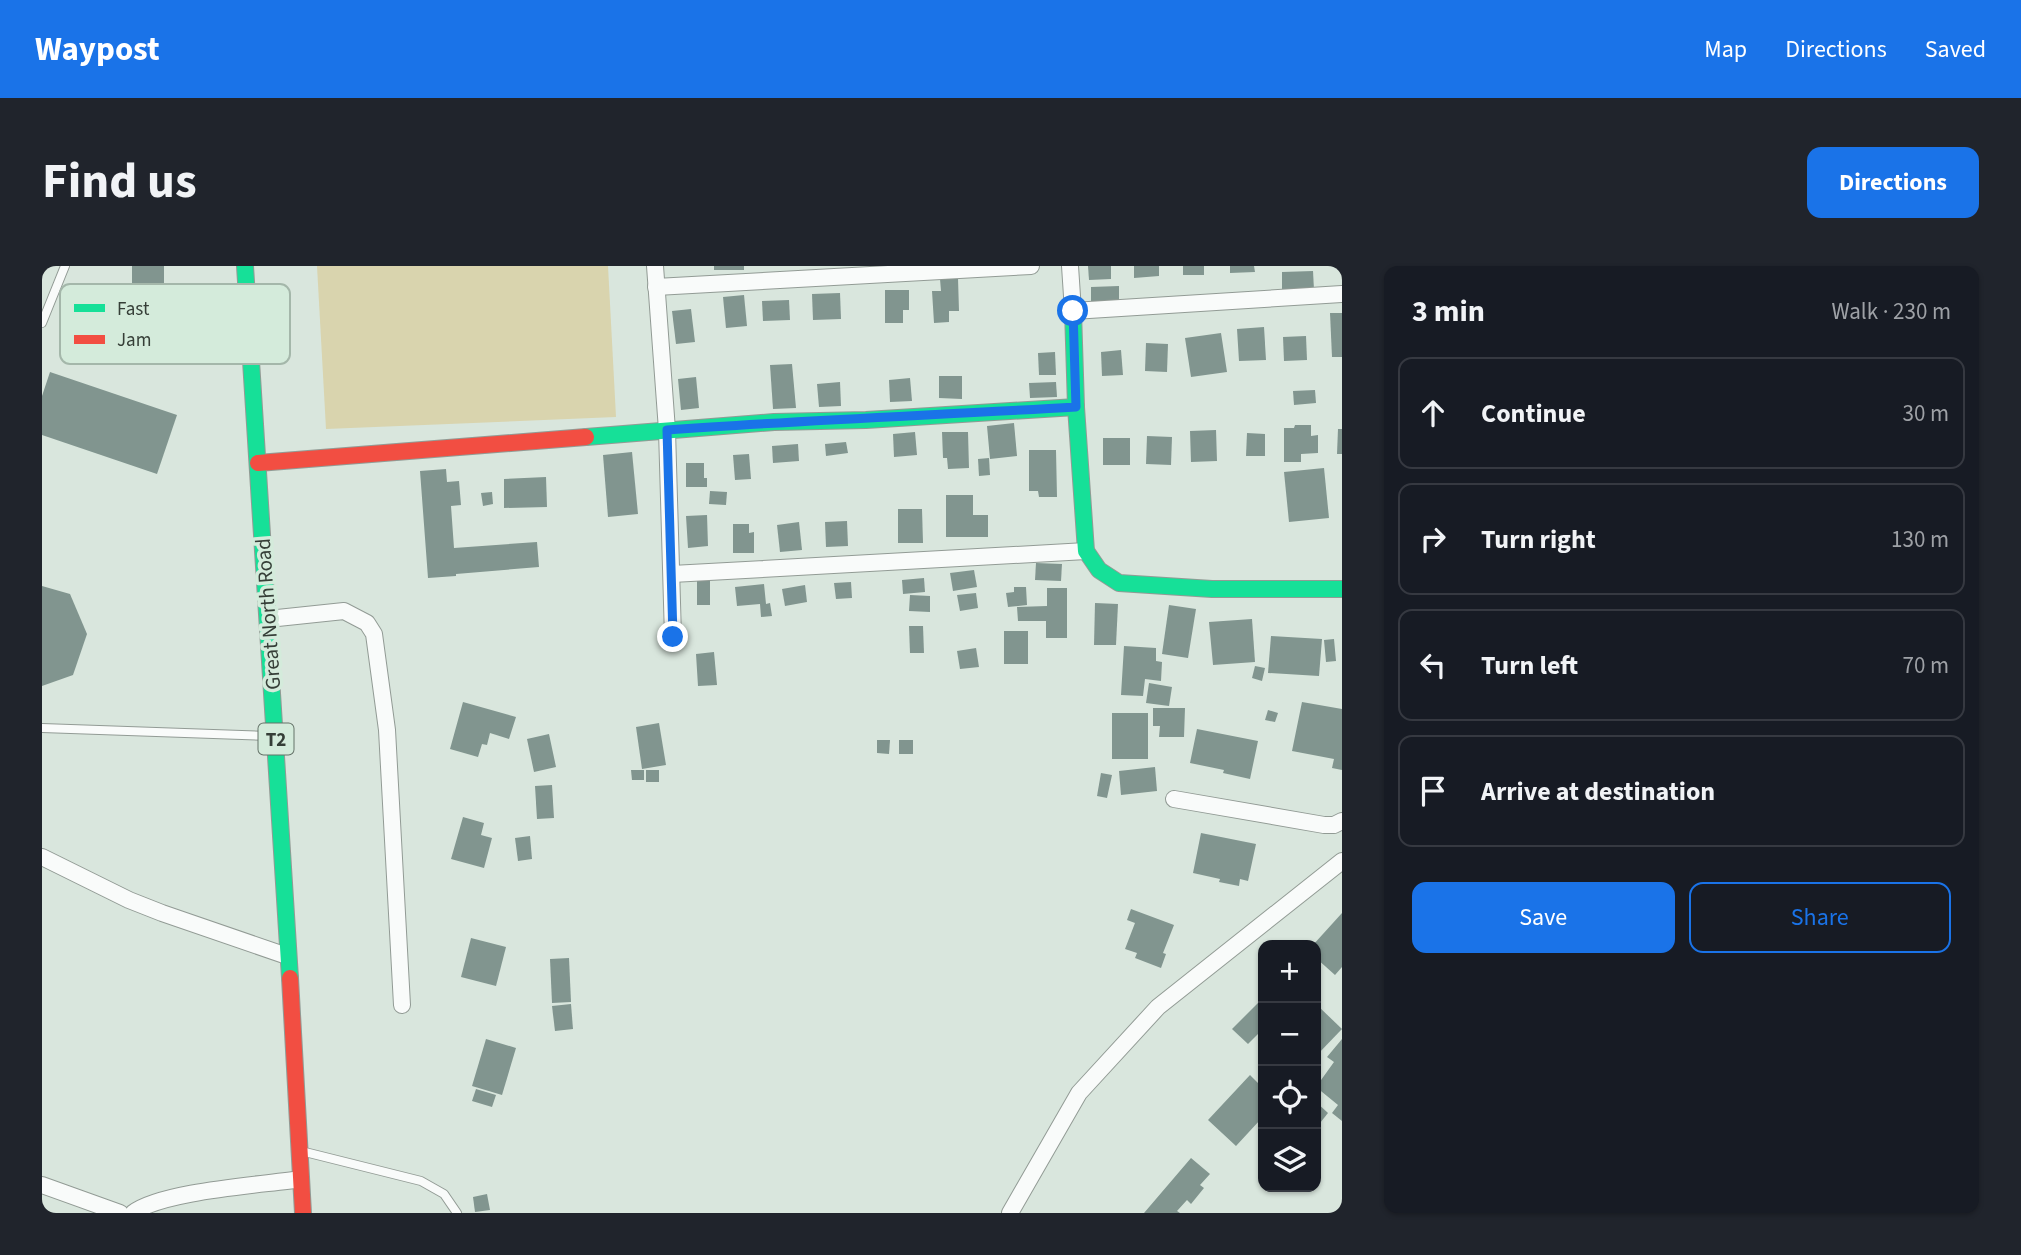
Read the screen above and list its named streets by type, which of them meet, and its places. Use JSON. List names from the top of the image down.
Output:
{
  "streets": {
    "main road": ["Great North Road", "T2"]
  },
  "legend": ["Fast", "Jam"],
  "page": {
    "header": "Waypost",
    "nav": ["Map", "Directions", "Saved"],
    "title": "Find us",
    "buttons": [
      "Directions",
      ["Save", "Share"]
    ],
    "heading": ["3 min", "Walk · 230 m"],
    "list": [
      ["Continue", "30 m"],
      ["Turn right", "130 m"],
      ["Turn left", "70 m"],
      "Arrive at destination"
    ],
    "map_buttons": ["+", "−"]
  }
}
